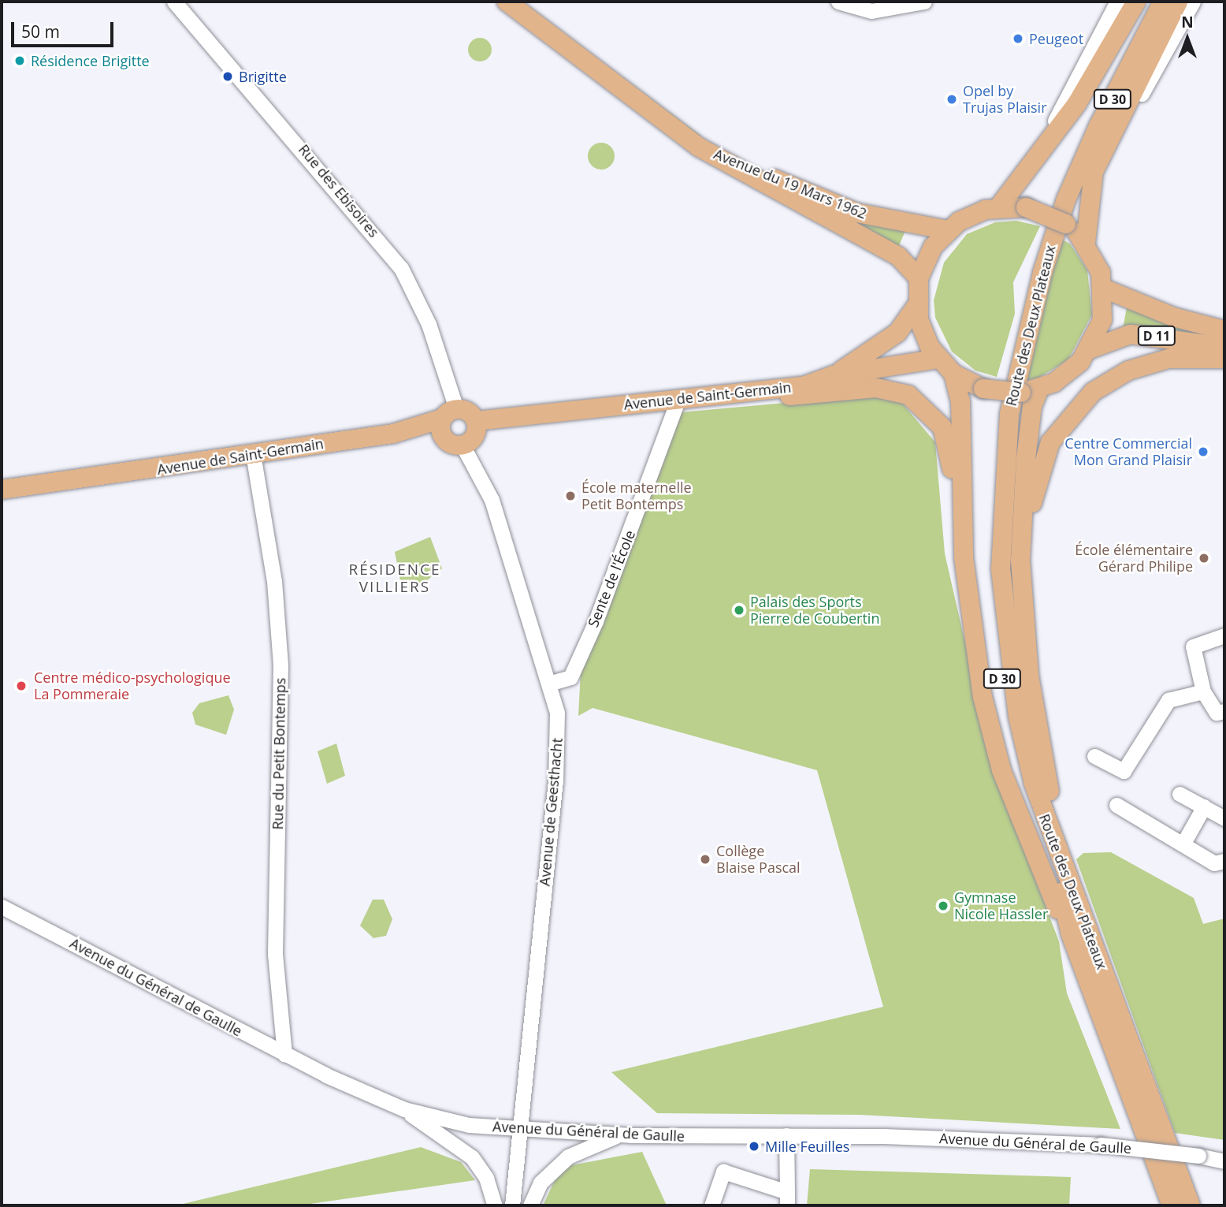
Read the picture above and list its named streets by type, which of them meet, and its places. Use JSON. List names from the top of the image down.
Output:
{
  "streets": {
    "main road": [
      "D 30",
      "Avenue du 19 Mars 1962",
      "Route des Deux Plateaux",
      "D 11",
      "Avenue de Saint-Germain"
    ],
    "street": [
      "Rue des Ebisoires",
      "Sente de l'École",
      "Rue du Petit Bontemps",
      "Avenue de Geesthacht",
      "Avenue du Général de Gaulle"
    ]
  },
  "crossings": [
    ["Avenue du 19 Mars 1962", "D 11"],
    ["Avenue du 19 Mars 1962", "Avenue de Saint-Germain"],
    ["Rue des Ebisoires", "Avenue de Saint-Germain"],
    ["D 11", "Avenue de Saint-Germain"],
    ["Avenue de Saint-Germain", "Sente de l'École"],
    ["Avenue de Saint-Germain", "Rue du Petit Bontemps"],
    ["Sente de l'École", "Avenue de Geesthacht"],
    ["Rue du Petit Bontemps", "Avenue du Général de Gaulle"],
    ["Avenue de Geesthacht", "Avenue du Général de Gaulle"]
  ],
  "districts": ["RÉSIDENCE VILLIERS"],
  "places": [
    "Peugeot",
    "Résidence Brigitte",
    "Brigitte",
    "Opel by Trujas Plaisir",
    "Centre Commercial Mon Grand Plaisir",
    "École maternelle Petit Bontemps",
    "École élémentaire Gérard Philipe",
    "Palais des Sports Pierre de Coubertin",
    "Centre médico-psychologique La Pommeraie",
    "Collège Blaise Pascal",
    "Gymnase Nicole Hassler",
    "Mille Feuilles"
  ],
  "scale_bar": "50 m",
  "north": "top"
}
